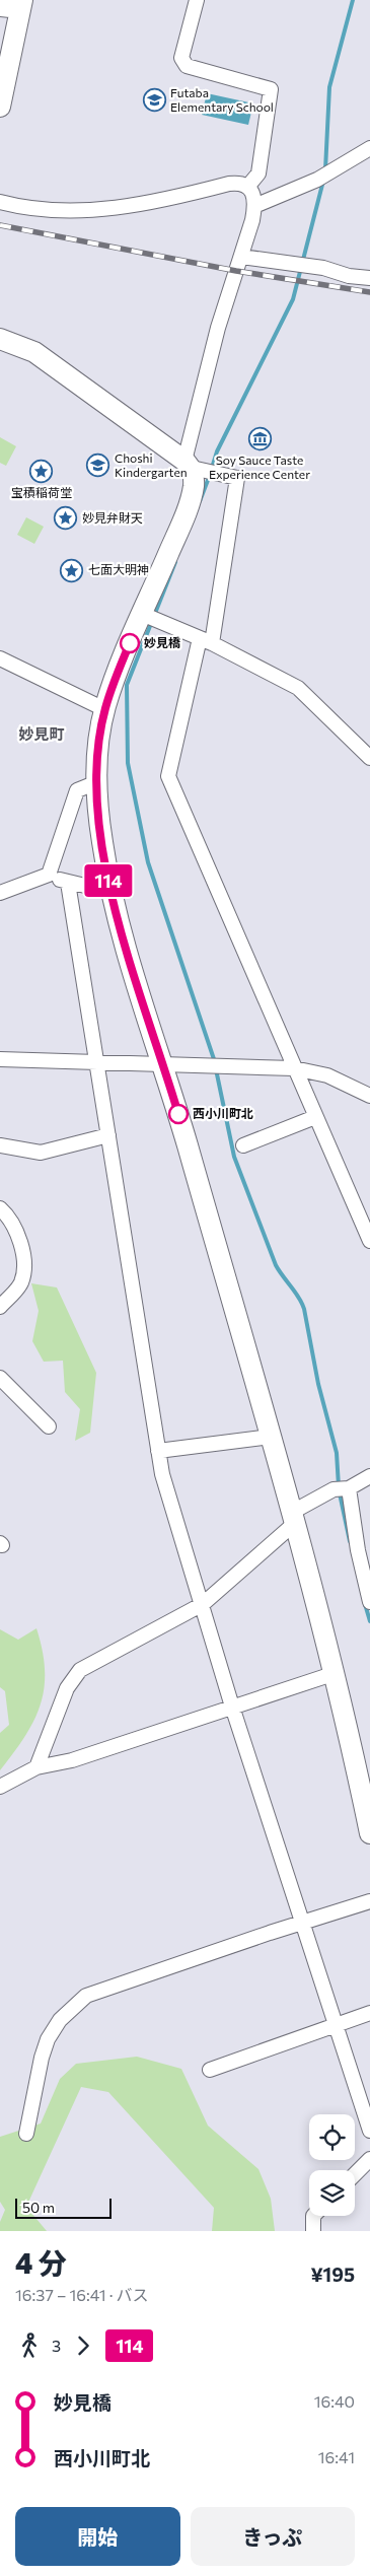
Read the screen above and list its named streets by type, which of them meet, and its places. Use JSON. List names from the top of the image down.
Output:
{
  "districts": ["妙見町"],
  "places": {
    "school or university": ["Futaba Elementary School", "Choshi Kindergarten"],
    "museum": ["Soy Sauce Taste Experience Center"],
    "place": ["宝積稲荷堂", "妙見弁財天", "七面大明神"],
    "other": ["妙見橋", "西小川町北"]
  },
  "lines": ["bus line 114"],
  "scale_bar": "50 m",
  "page": {
    "on_map": "114",
    "scale": "50 m",
    "heading": ["4 分", "16:37 – 16:41 · バス", "¥195"],
    "legs": ["3", "114"],
    "list": [
      {
        "name": "妙見橋",
        "value": "16:40"
      },
      {
        "name": "西小川町北",
        "value": "16:41"
      }
    ],
    "buttons": ["開始", "きっぷ"]
  }
}
